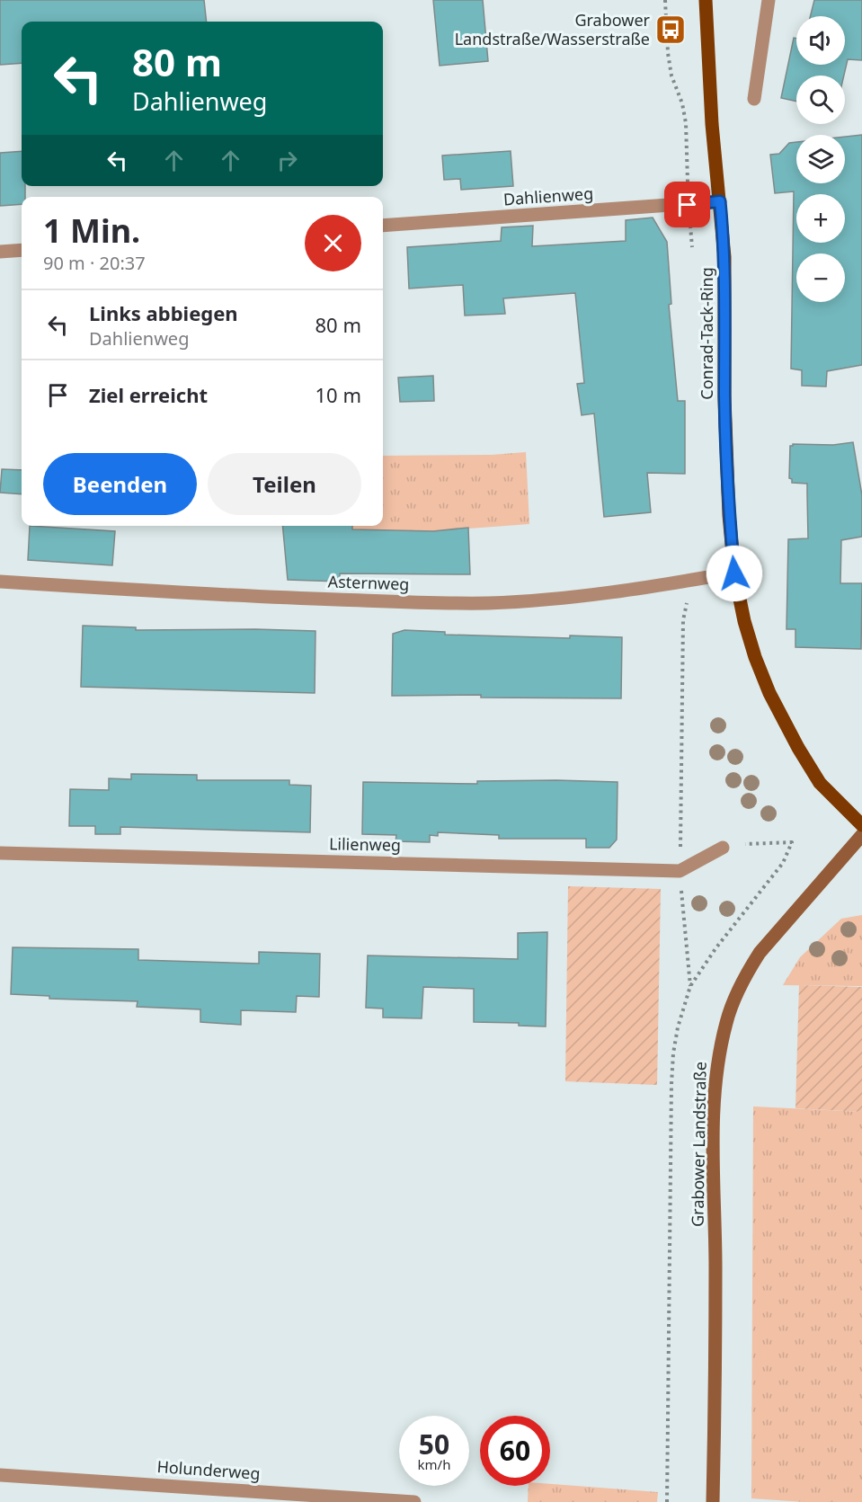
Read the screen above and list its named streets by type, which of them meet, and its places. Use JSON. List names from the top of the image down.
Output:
{
  "streets": {
    "main road": ["Conrad-Tack-Ring", "Grabower Landstraße"],
    "street": [
      "Dahlienweg",
      "Asternweg",
      "Lilienweg",
      "Holunderweg"
    ]
  },
  "crossings": [
    ["Dahlienweg", "Conrad-Tack-Ring"],
    ["Conrad-Tack-Ring", "Asternweg"]
  ],
  "places": {
    "bus stop": ["Grabower Landstraße/Wasserstraße"]
  },
  "page": {
    "map_buttons": ["+", "−"],
    "turn": ["80 m", "Dahlienweg"],
    "heading": ["1 Min.", "90 m · 20:37"],
    "list": [
      {
        "name": "Links abbiegen",
        "note": "Dahlienweg",
        "value": "80 m"
      },
      {
        "name": "Ziel erreicht",
        "value": "10 m"
      }
    ],
    "buttons": ["Beenden", "Teilen"],
    "speed": "50 km/h",
    "limit": "60"
  }
}
